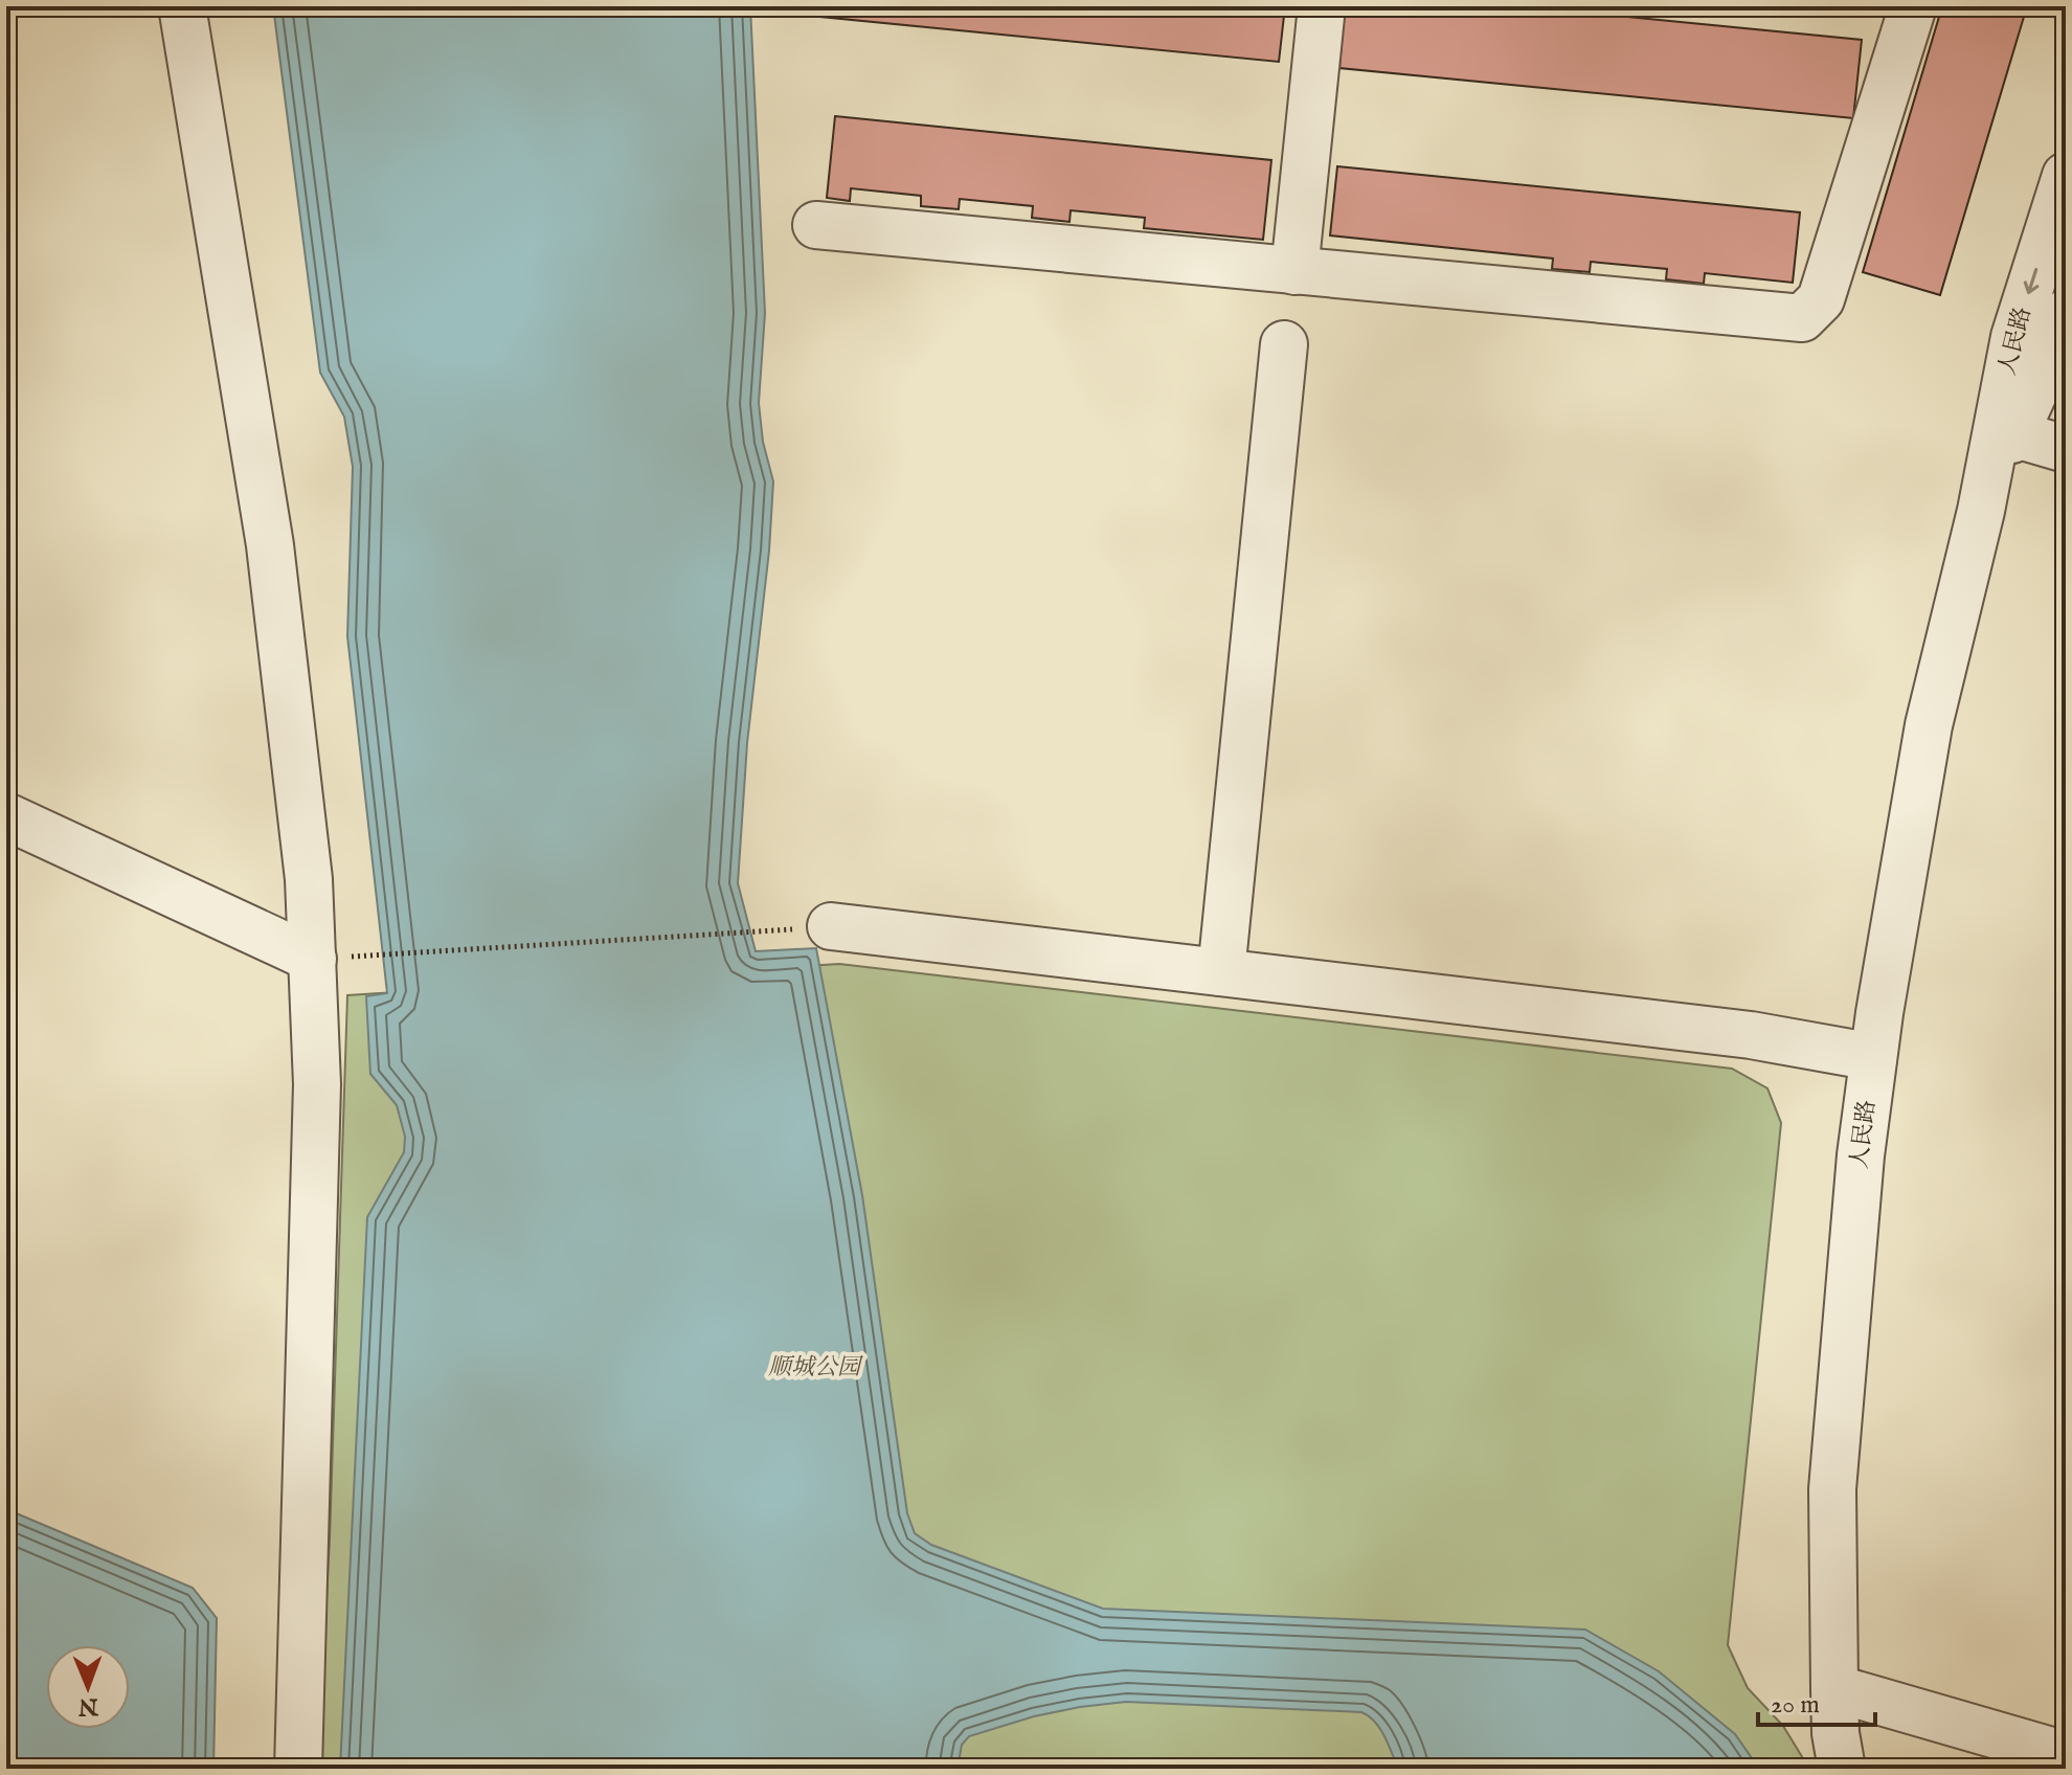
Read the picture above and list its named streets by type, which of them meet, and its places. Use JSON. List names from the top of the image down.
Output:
{
  "streets": {
    "street": ["人民路"]
  },
  "parks": ["顺城公园"],
  "scale_bar": "20 m",
  "north": "bottom"
}
